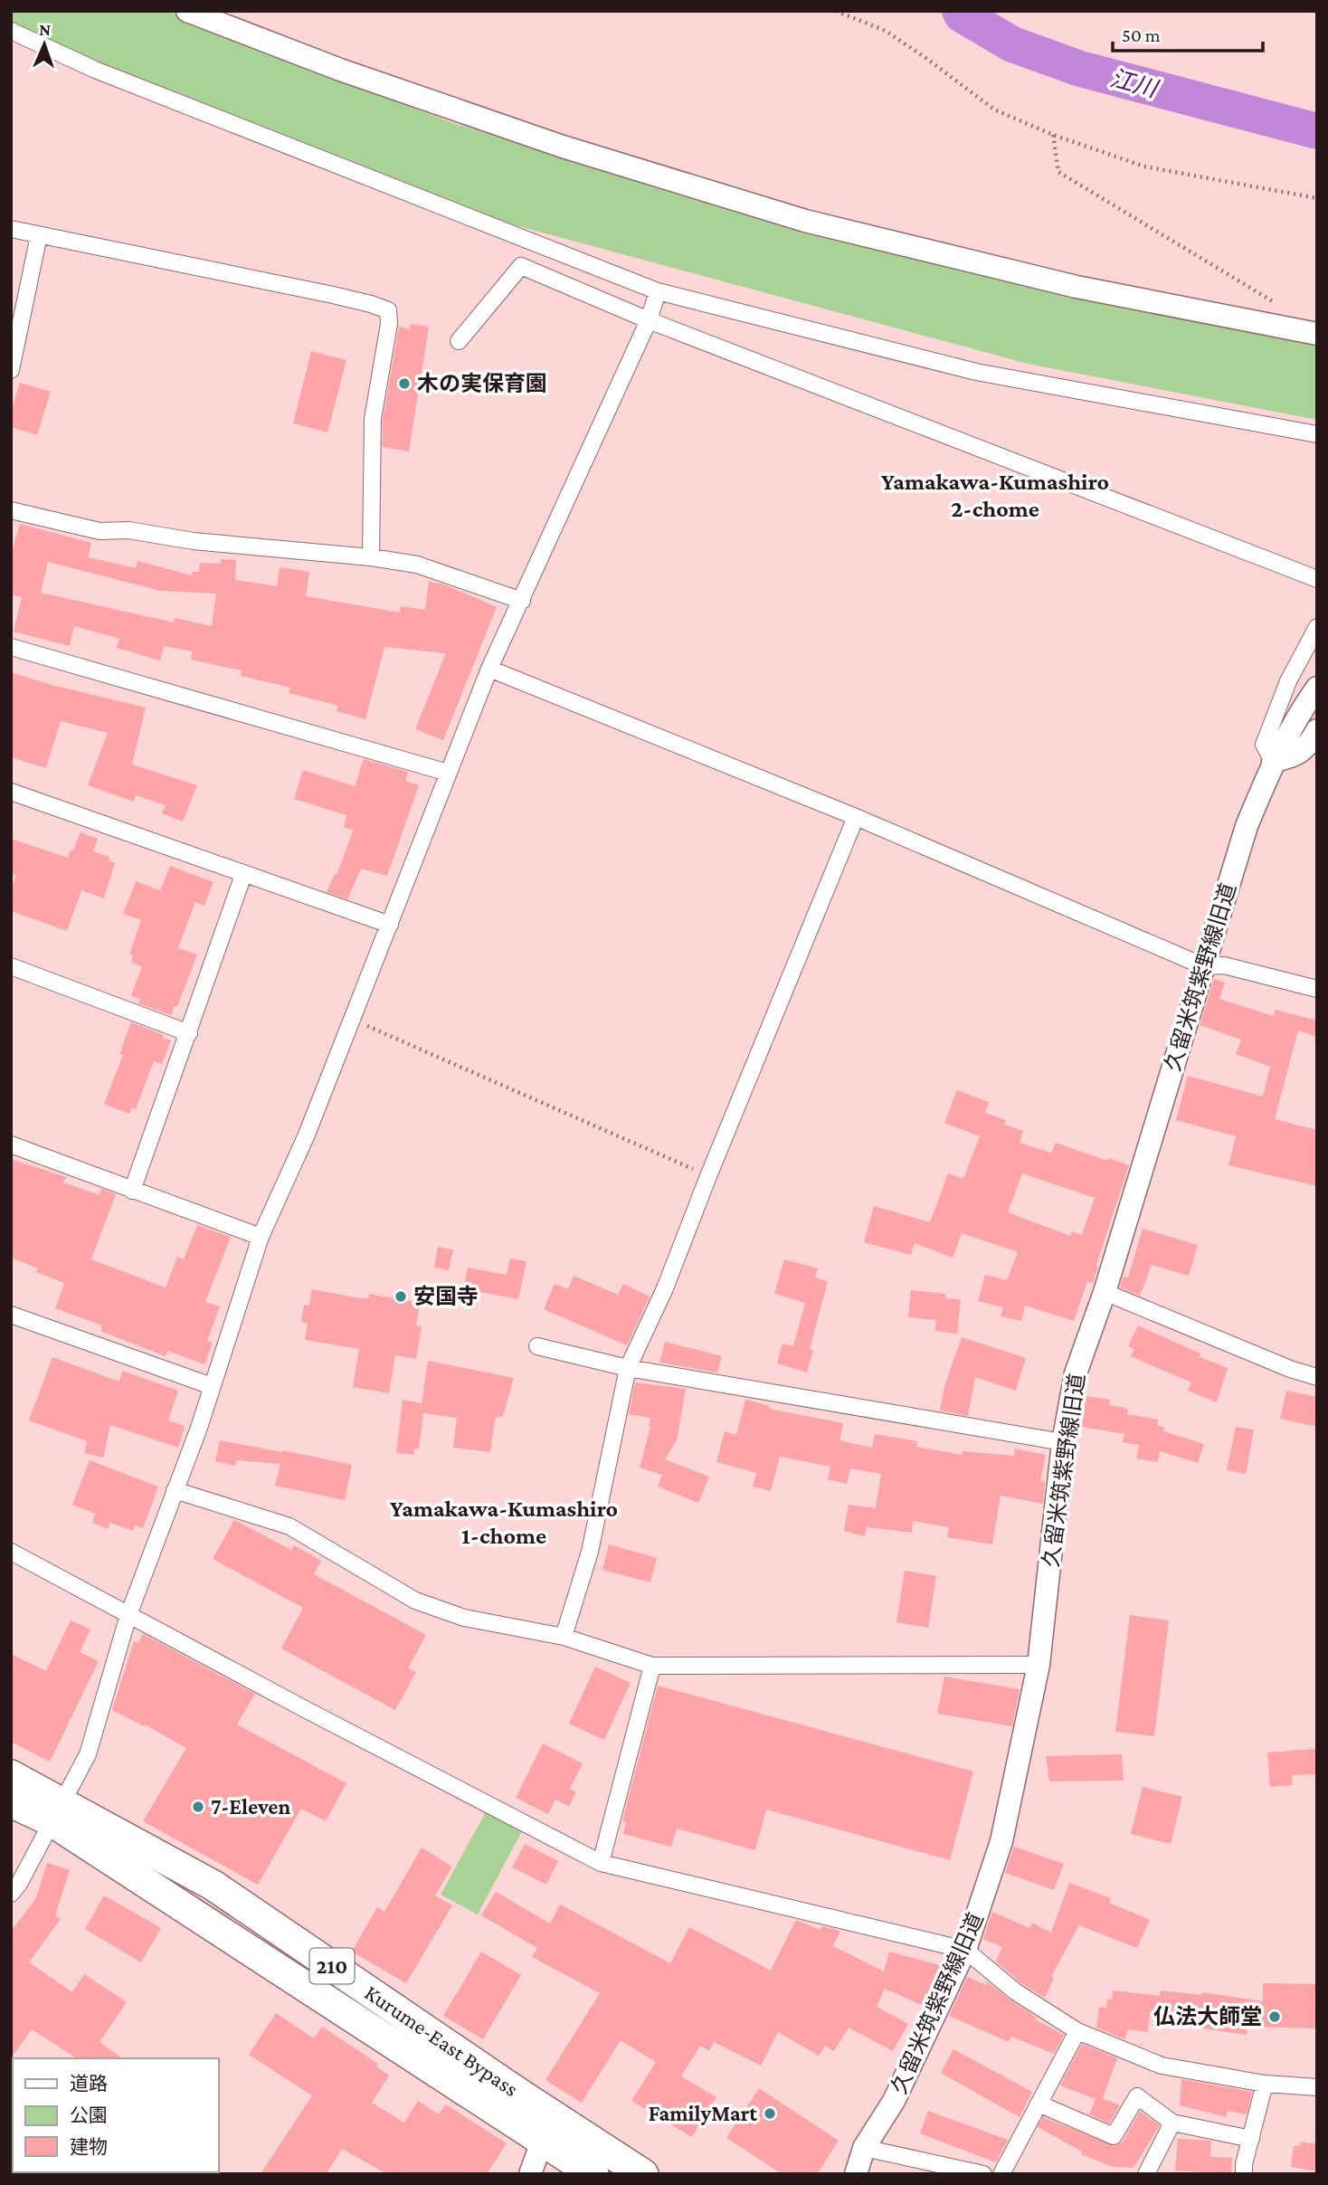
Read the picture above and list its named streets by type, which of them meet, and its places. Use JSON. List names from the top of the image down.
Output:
{
  "streets": {
    "highway": ["210", "Kurume-East Bypass"],
    "street": ["久留米筑紫野線旧道"]
  },
  "districts": ["Yamakawa-Kumashiro 2-chome", "Yamakawa-Kumashiro 1-chome"],
  "water": ["江川"],
  "places": [
    "木の実保育園",
    "安国寺",
    "7-Eleven",
    "仏法大師堂",
    "FamilyMart"
  ],
  "legend": ["道路", "公園", "建物"],
  "scale_bar": "50 m",
  "north": "top"
}
